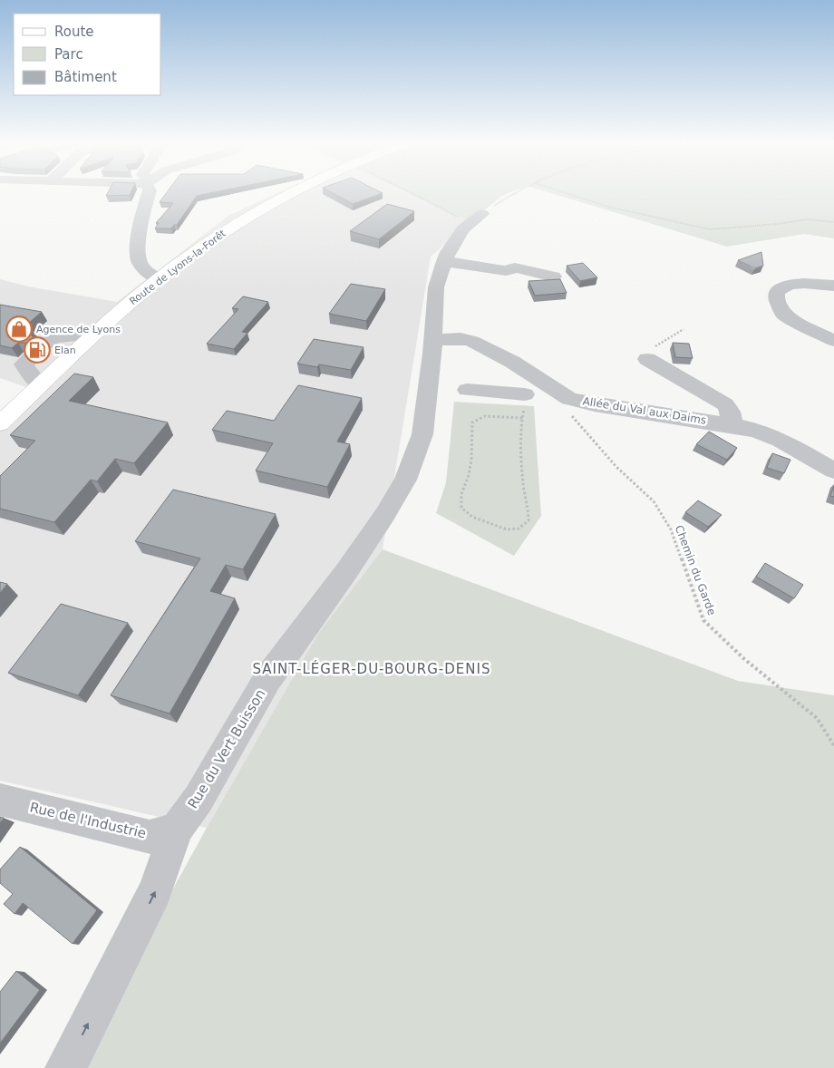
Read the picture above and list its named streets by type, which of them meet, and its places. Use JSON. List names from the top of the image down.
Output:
{
  "streets": {
    "main road": ["Route de Lyons-la-Forêt"],
    "street": ["Allée du Val aux Daims", "Rue du Vert Buisson", "Rue de l'Industrie"],
    "path": ["Chemin du Garde"]
  },
  "crossings": [
    ["Allée du Val aux Daims", "Chemin du Garde"],
    ["Allée du Val aux Daims", "Rue du Vert Buisson"],
    ["Rue du Vert Buisson", "Rue de l'Industrie"]
  ],
  "districts": ["SAINT-LÉGER-DU-BOURG-DENIS"],
  "places": {
    "shop": ["Agence de Lyons"],
    "fuel station": ["Elan"]
  },
  "legend": ["Route", "Parc", "Bâtiment"]
}
